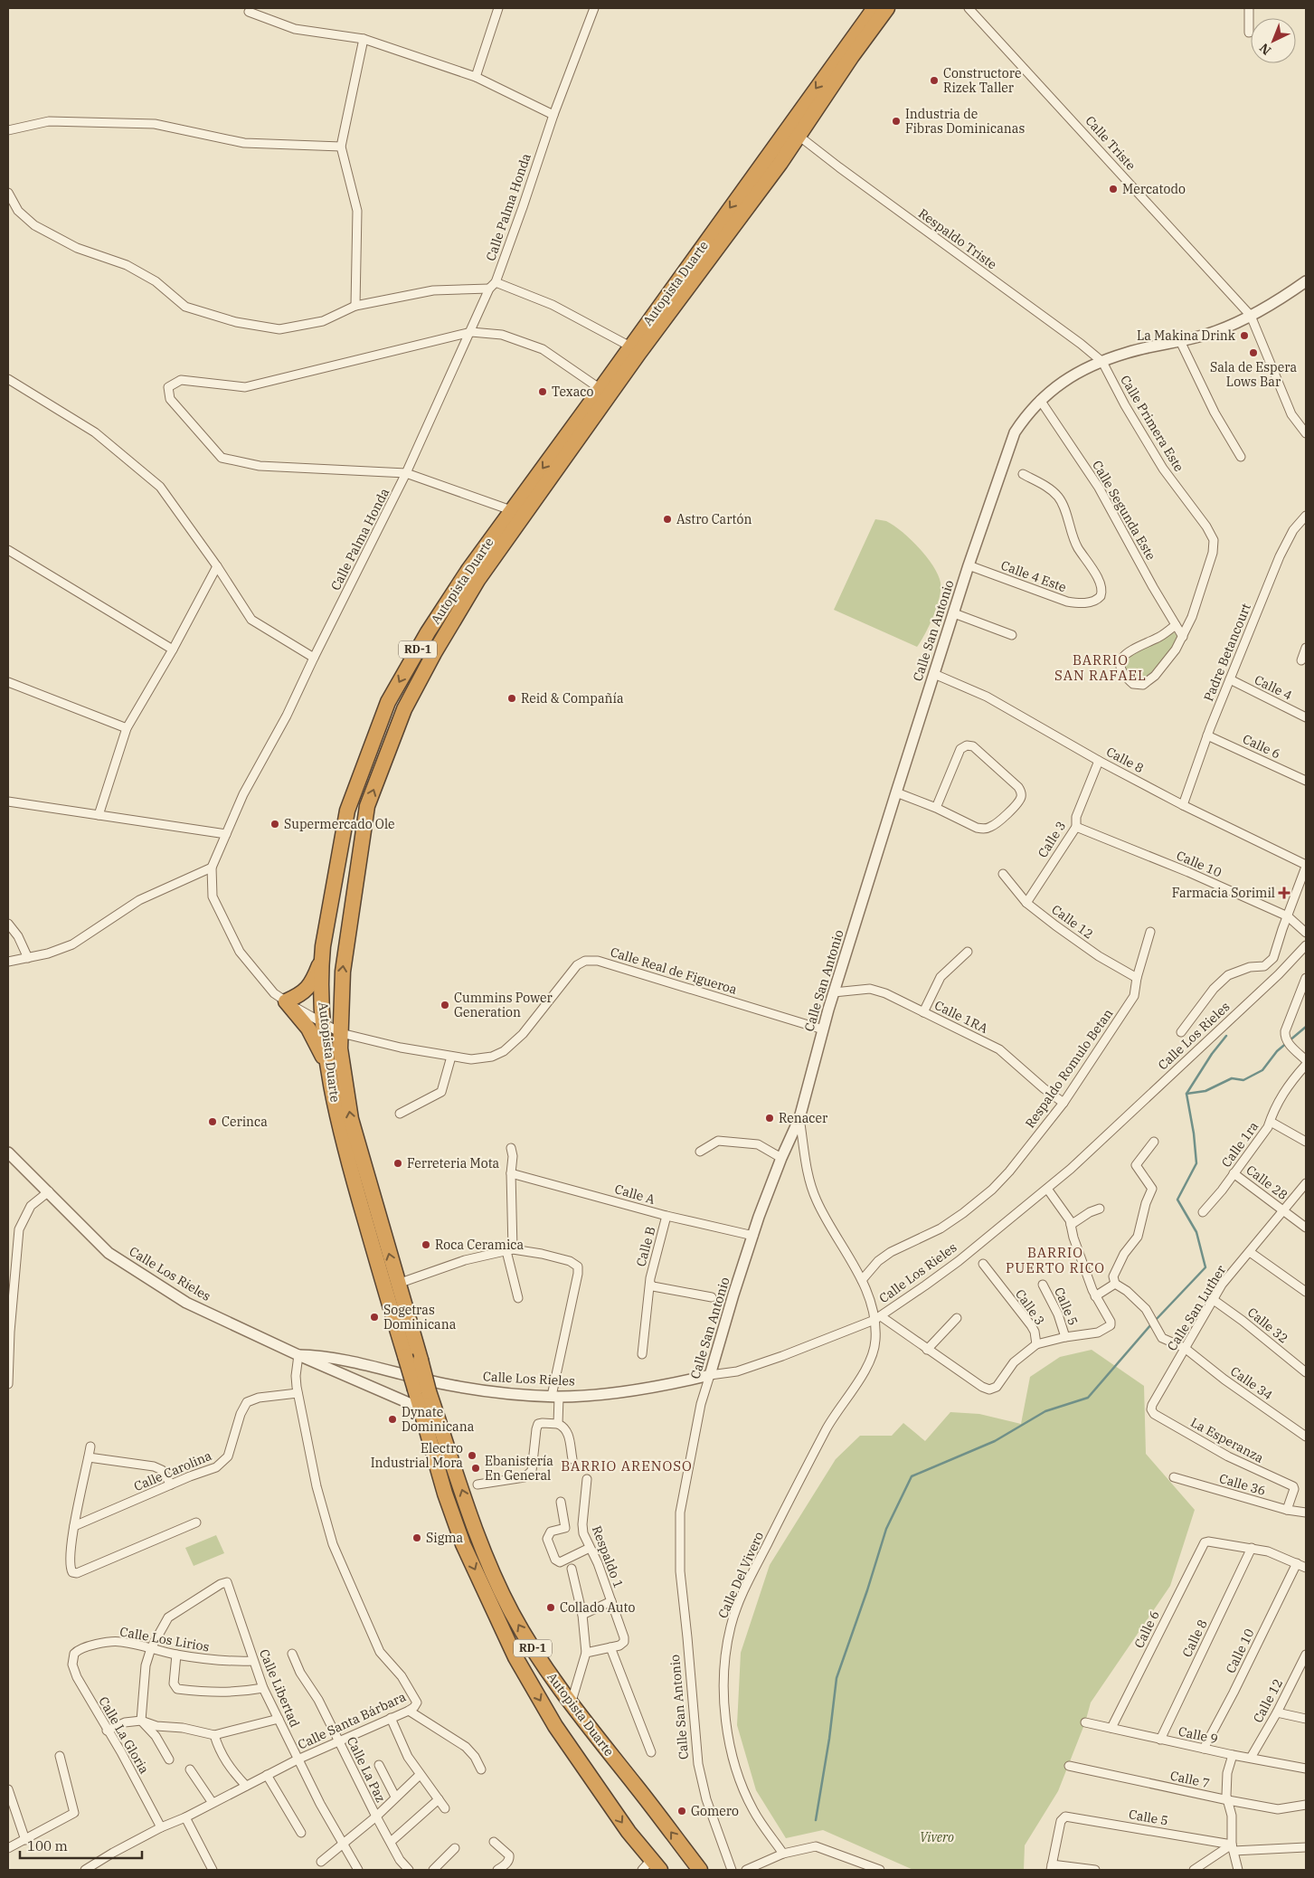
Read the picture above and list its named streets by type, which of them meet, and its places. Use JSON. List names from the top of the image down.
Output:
{
  "streets": {
    "highway": ["Autopista Duarte", "RD-1"],
    "street": [
      "Calle Triste",
      "Calle Palma Honda",
      "Respaldo Triste",
      "Calle Primera Este",
      "Calle Segunda Este",
      "Calle 4 Este",
      "Calle San Antonio",
      "Padre Betancourt",
      "Calle 4",
      "Calle 6",
      "Calle 8",
      "Calle 3",
      "Calle 10",
      "Calle 12",
      "Calle Real de Figueroa",
      "Calle 1RA",
      "Calle Los Rieles",
      "Respaldo Romulo Betan",
      "Calle 1ra",
      "Calle 28",
      "Calle A",
      "Calle B",
      "Calle 5",
      "Calle San Luther",
      "Calle 32",
      "Calle 34",
      "La Esperanza",
      "Calle Carolina",
      "Calle 36",
      "Respaldo 1",
      "Calle Del Vivero",
      "Calle Los Lirios",
      "Calle Libertad",
      "Calle Santa Bárbara",
      "Calle La Gloria",
      "Calle 9",
      "Calle La Paz",
      "Calle 7"
    ]
  },
  "crossings": [
    ["Calle Triste", "Calle San Antonio"],
    ["Calle Palma Honda", "Autopista Duarte"],
    ["Calle Palma Honda", "Calle Real de Figueroa"],
    ["Respaldo Triste", "Autopista Duarte"],
    ["Respaldo Triste", "Calle Primera Este"],
    ["Respaldo Triste", "Calle San Antonio"],
    ["Autopista Duarte", "RD-1"],
    ["Autopista Duarte", "Calle Real de Figueroa"],
    ["Autopista Duarte", "Calle Los Rieles"],
    ["Calle Primera Este", "Calle Segunda Este"],
    ["Calle Primera Este", "Calle San Antonio"],
    ["Calle Segunda Este", "Calle San Antonio"],
    ["Calle 4 Este", "Calle San Antonio"],
    ["Calle San Antonio", "Calle 8"],
    ["Calle San Antonio", "Calle Real de Figueroa"],
    ["Calle San Antonio", "Calle 1RA"],
    ["Calle San Antonio", "Calle Los Rieles"],
    ["Calle San Antonio", "Calle A"],
    ["Calle San Antonio", "Calle Del Vivero"],
    ["Padre Betancourt", "Calle 4"],
    ["Padre Betancourt", "Calle 6"],
    ["Padre Betancourt", "Calle 8"],
    ["Calle 6", "Calle 8"],
    ["Calle 6", "Calle 9"],
    ["Calle 8", "Calle 3"],
    ["Calle 8", "Calle 9"],
    ["Calle 3", "Calle 10"],
    ["Calle 3", "Calle 12"],
    ["Calle 10", "Calle 9"],
    ["Calle 12", "Respaldo Romulo Betan"],
    ["Calle 12", "Calle 9"],
    ["Calle 1RA", "Respaldo Romulo Betan"],
    ["Calle Los Rieles", "Calle Del Vivero"],
    ["Calle Los Rieles", "Calle Santa Bárbara"],
    ["Respaldo Romulo Betan", "Calle Del Vivero"],
    ["Calle 1ra", "Calle 28"],
    ["Calle 28", "Calle San Luther"],
    ["Calle A", "Calle B"],
    ["Calle San Luther", "Calle 32"],
    ["Calle San Luther", "Calle 34"],
    ["Calle San Luther", "La Esperanza"],
    ["La Esperanza", "Calle 36"],
    ["Calle Carolina", "Calle Santa Bárbara"],
    ["Calle Los Lirios", "Calle Libertad"],
    ["Calle Los Lirios", "Calle La Gloria"],
    ["Calle Libertad", "Calle Santa Bárbara"],
    ["Calle Santa Bárbara", "Calle La Gloria"],
    ["Calle Santa Bárbara", "Calle La Paz"]
  ],
  "districts": ["BARRIO SAN RAFAEL", "BARRIO PUERTO RICO", "BARRIO ARENOSO"],
  "parks": ["Vivero"],
  "places": {
    "other": [
      "Constructore Rizek Taller",
      "Industria de Fibras Dominicanas",
      "Mercatodo",
      "La Makina Drink",
      "Sala de Espera Lows Bar",
      "Texaco",
      "Astro Cartón",
      "Reid & Compañía",
      "Supermercado Ole",
      "Cummins Power Generation",
      "Renacer",
      "Cerinca",
      "Ferreteria Mota",
      "Roca Ceramica",
      "Sogetras Dominicana",
      "Dynate Dominicana",
      "Electro Industrial Mora",
      "Ebanistería En General",
      "Sigma",
      "Collado Auto",
      "Gomero"
    ],
    "health": ["Farmacia Sorimil"]
  },
  "scale_bar": "100 m",
  "north": "bottom left"
}
